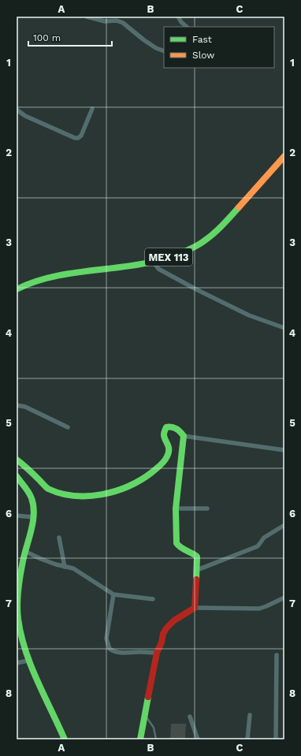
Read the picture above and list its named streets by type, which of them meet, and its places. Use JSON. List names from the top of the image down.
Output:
{
  "streets": {
    "main road": ["MEX 113"]
  },
  "legend": ["Fast", "Slow"],
  "scale_bar": "100 m",
  "grid": {
    "columns": ["A", "B", "C"],
    "rows": [
      "1",
      "2",
      "3",
      "4",
      "5",
      "6",
      "7",
      "8"
    ]
  }
}
